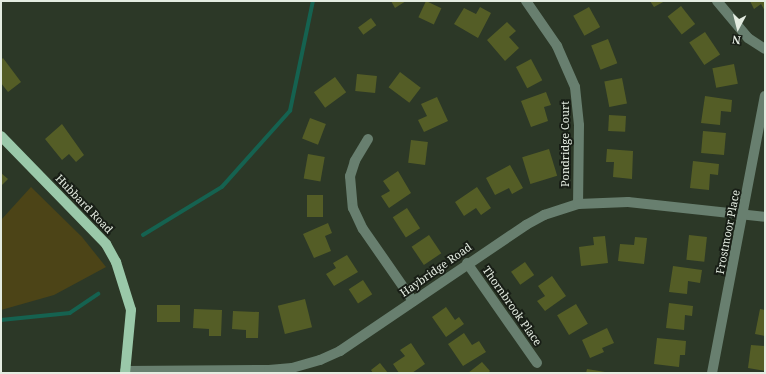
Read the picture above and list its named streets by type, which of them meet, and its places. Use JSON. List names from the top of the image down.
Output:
{
  "streets": {
    "main road": ["Hubbard Road"],
    "street": [
      "Pondridge Court",
      "Frostmoor Place",
      "Haybridge Road",
      "Thornbrook Place"
    ]
  },
  "crossings": [
    ["Pondridge Court", "Haybridge Road"],
    ["Hubbard Road", "Haybridge Road"],
    ["Frostmoor Place", "Haybridge Road"],
    ["Haybridge Road", "Thornbrook Place"]
  ],
  "north": "bottom"
}
